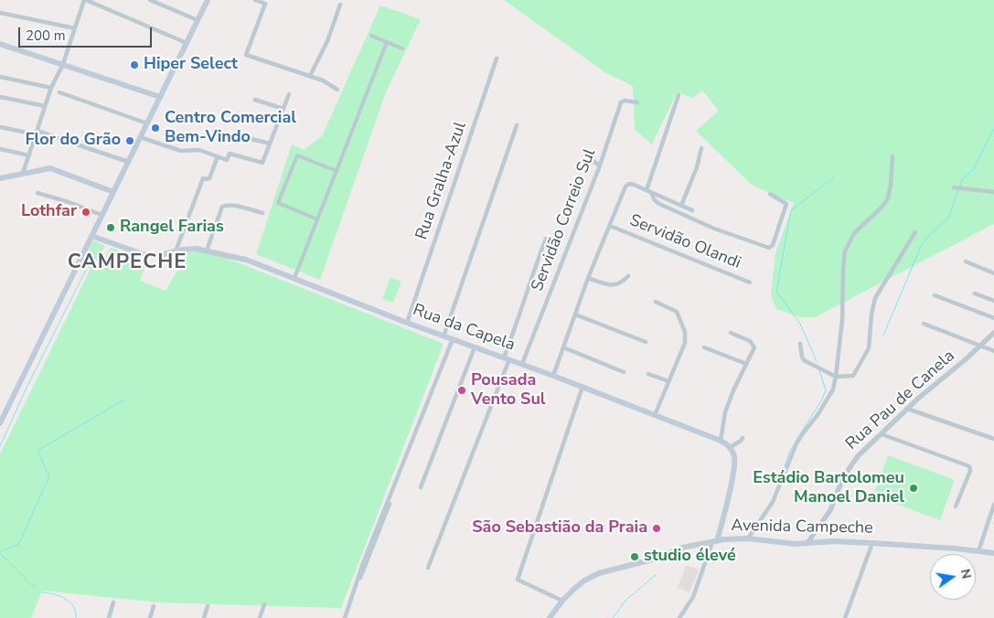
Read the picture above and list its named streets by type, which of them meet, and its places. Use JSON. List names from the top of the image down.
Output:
{
  "streets": {
    "main road": ["Rua da Capela", "Avenida Campeche"],
    "street": [
      "Rua Gralha-Azul",
      "Servidão Correio Sul",
      "Servidão Olandi",
      "Rua Pau de Canela"
    ]
  },
  "crossings": [
    ["Rua Gralha-Azul", "Rua da Capela"],
    ["Servidão Correio Sul", "Rua da Capela"],
    ["Rua Pau de Canela", "Avenida Campeche"]
  ],
  "districts": ["CAMPECHE"],
  "places": [
    "Hiper Select",
    "Centro Comercial Bem-Vindo",
    "Flor do Grão",
    "Lothfar",
    "Rangel Farias",
    "Pousada Vento Sul",
    "Estádio Bartolomeu Manoel Daniel",
    "São Sebastião da Praia",
    "studio élevé"
  ],
  "scale_bar": "200 m",
  "north": "right"
}
